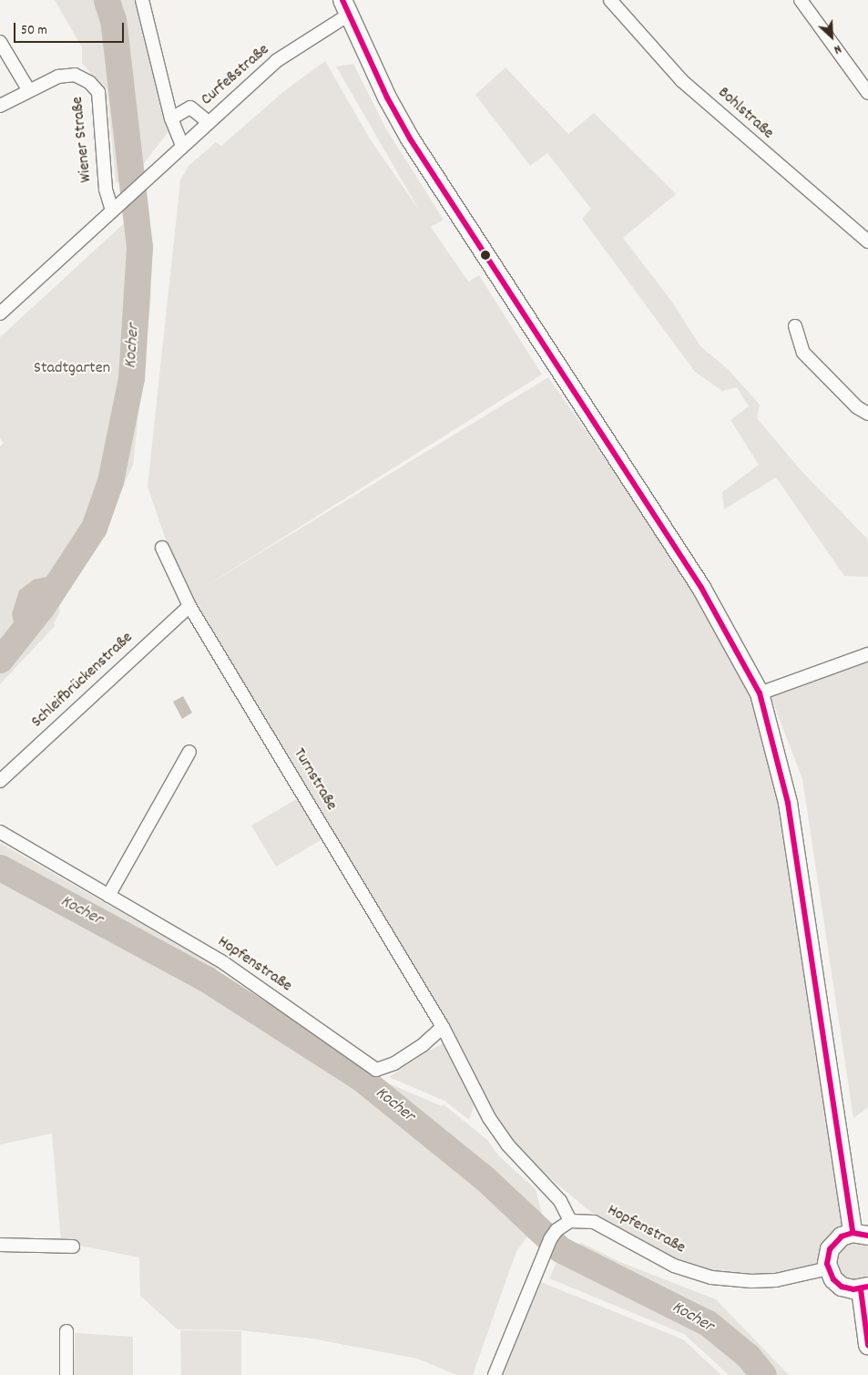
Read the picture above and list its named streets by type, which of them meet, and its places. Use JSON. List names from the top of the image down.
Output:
{
  "streets": {
    "street": [
      "Curfeßstraße",
      "Bohlstraße",
      "Wiener Straße",
      "Schleifbrückenstraße",
      "Turnstraße",
      "Hopfenstraße"
    ]
  },
  "crossings": [
    ["Curfeßstraße", "Wiener Straße"],
    ["Schleifbrückenstraße", "Turnstraße"],
    ["Turnstraße", "Hopfenstraße"]
  ],
  "water": ["Kocher"],
  "parks": ["Stadtgarten"],
  "scale_bar": "50 m",
  "north": "bottom right"
}
